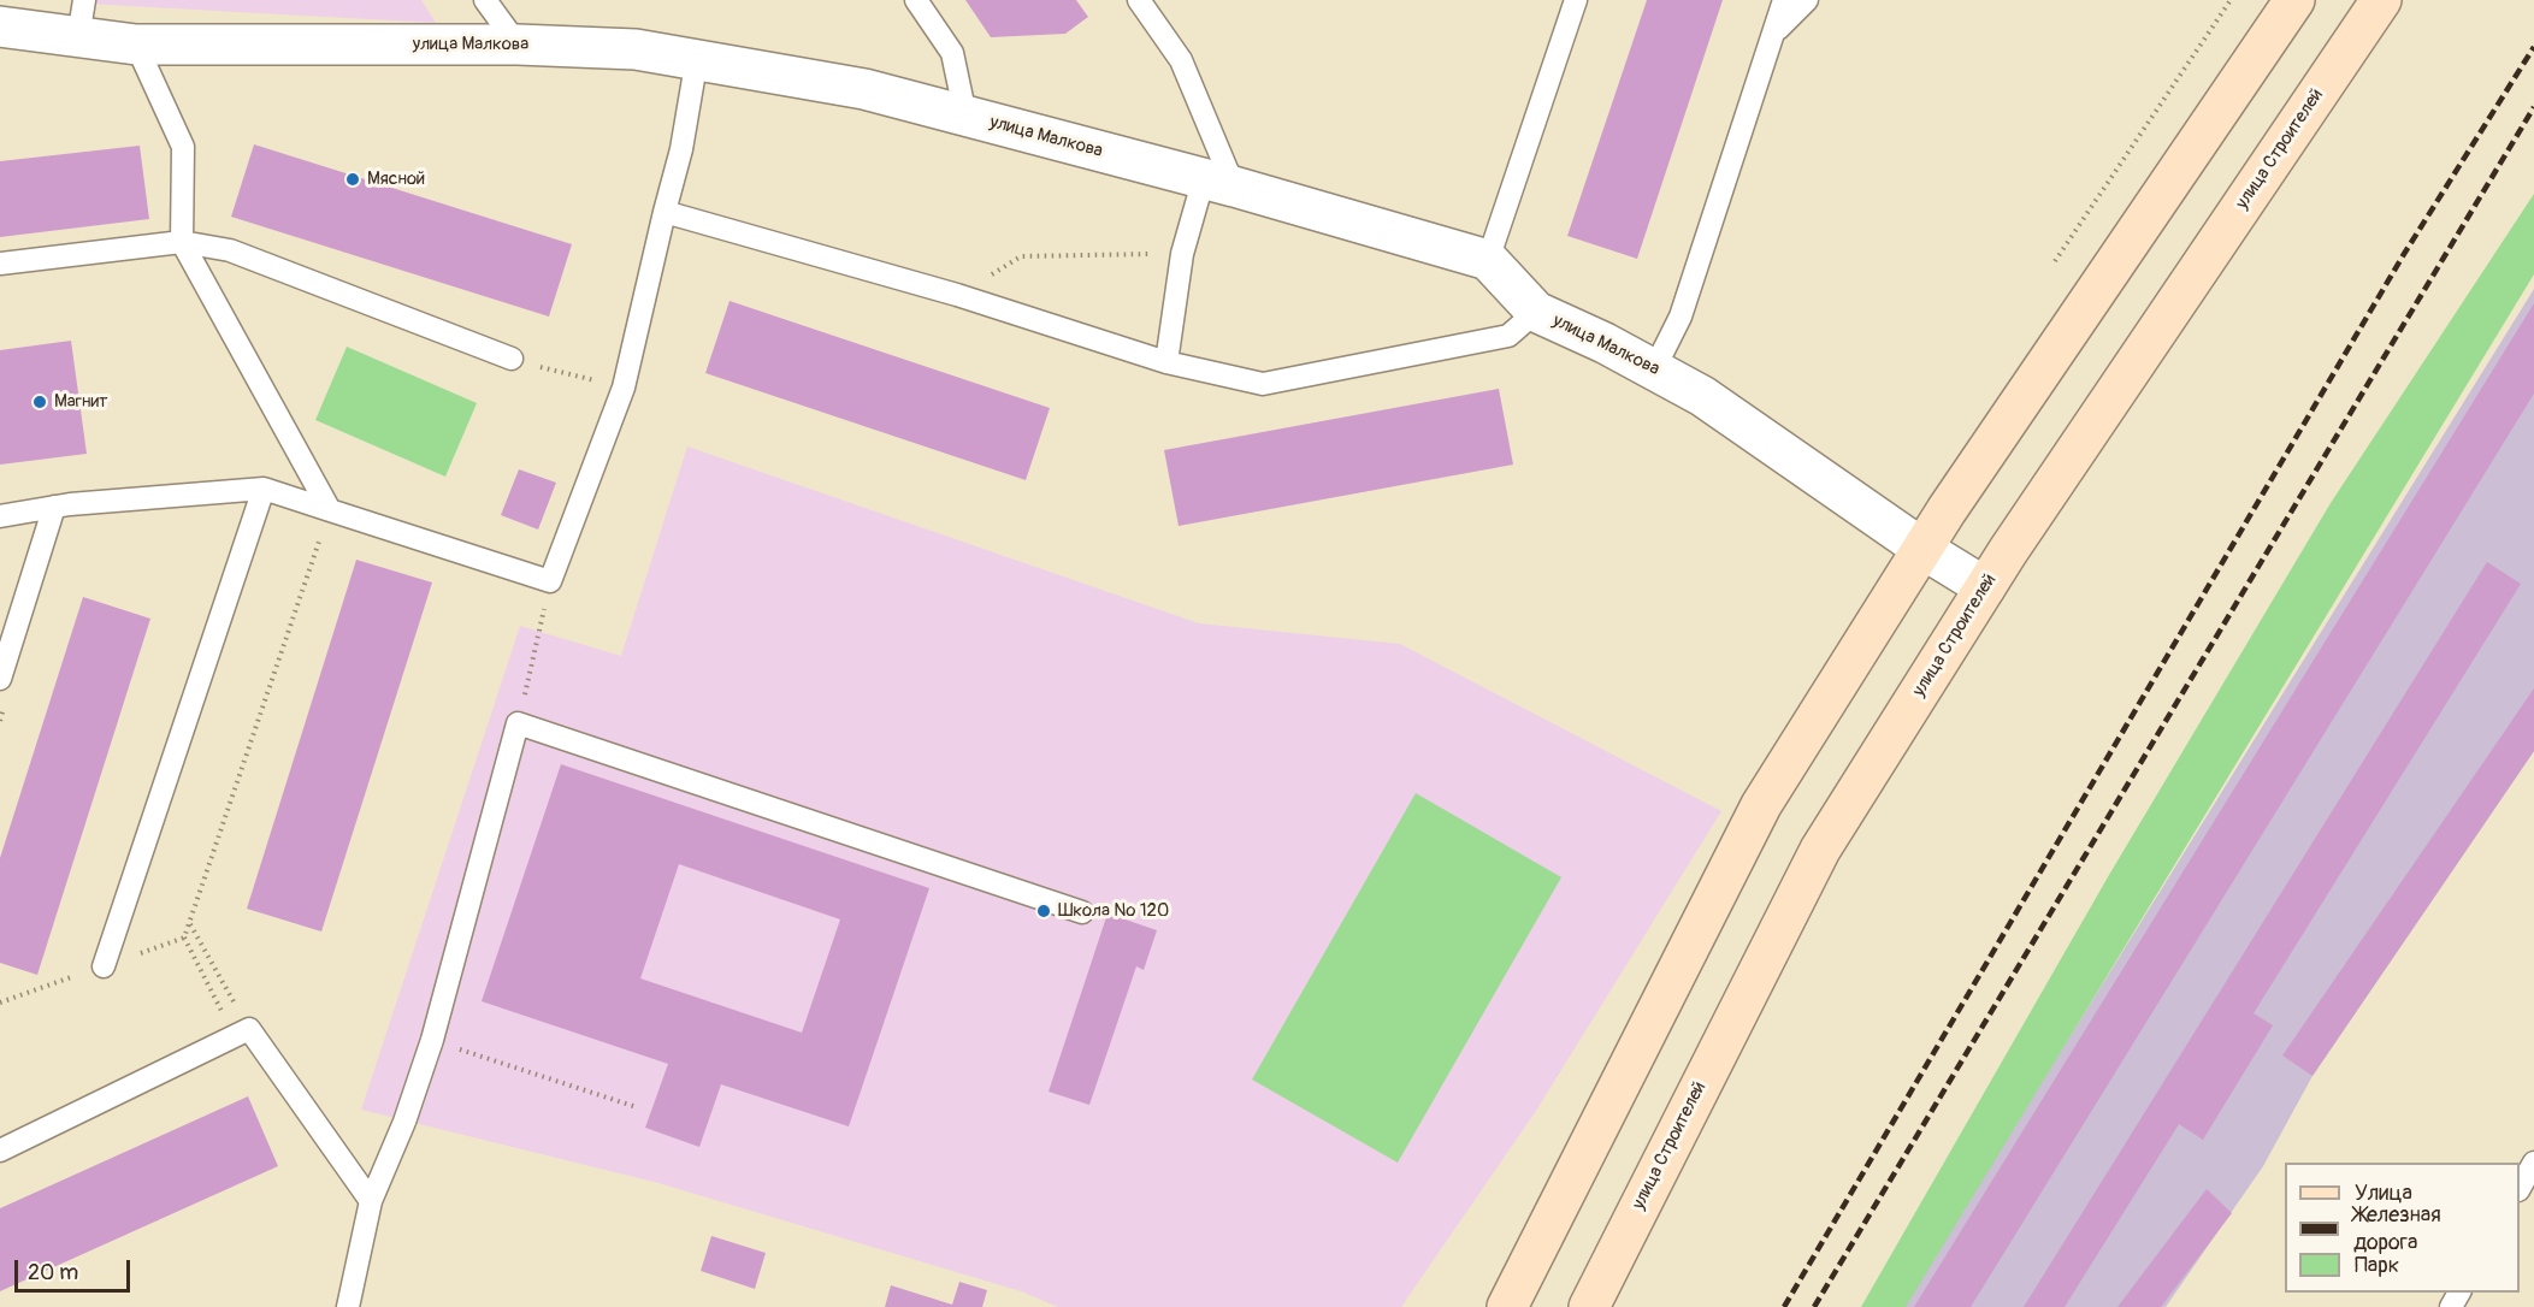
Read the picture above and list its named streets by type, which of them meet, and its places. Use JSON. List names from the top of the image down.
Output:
{
  "streets": {
    "main road": ["улица Строителей"],
    "street": ["улица Малкова"]
  },
  "crossings": [
    ["улица Малкова", "улица Строителей"]
  ],
  "places": ["Мясной", "Магнит", "Школа № 120"],
  "legend": ["Улица", "Железная дорога", "Парк"],
  "scale_bar": "20 m"
}
